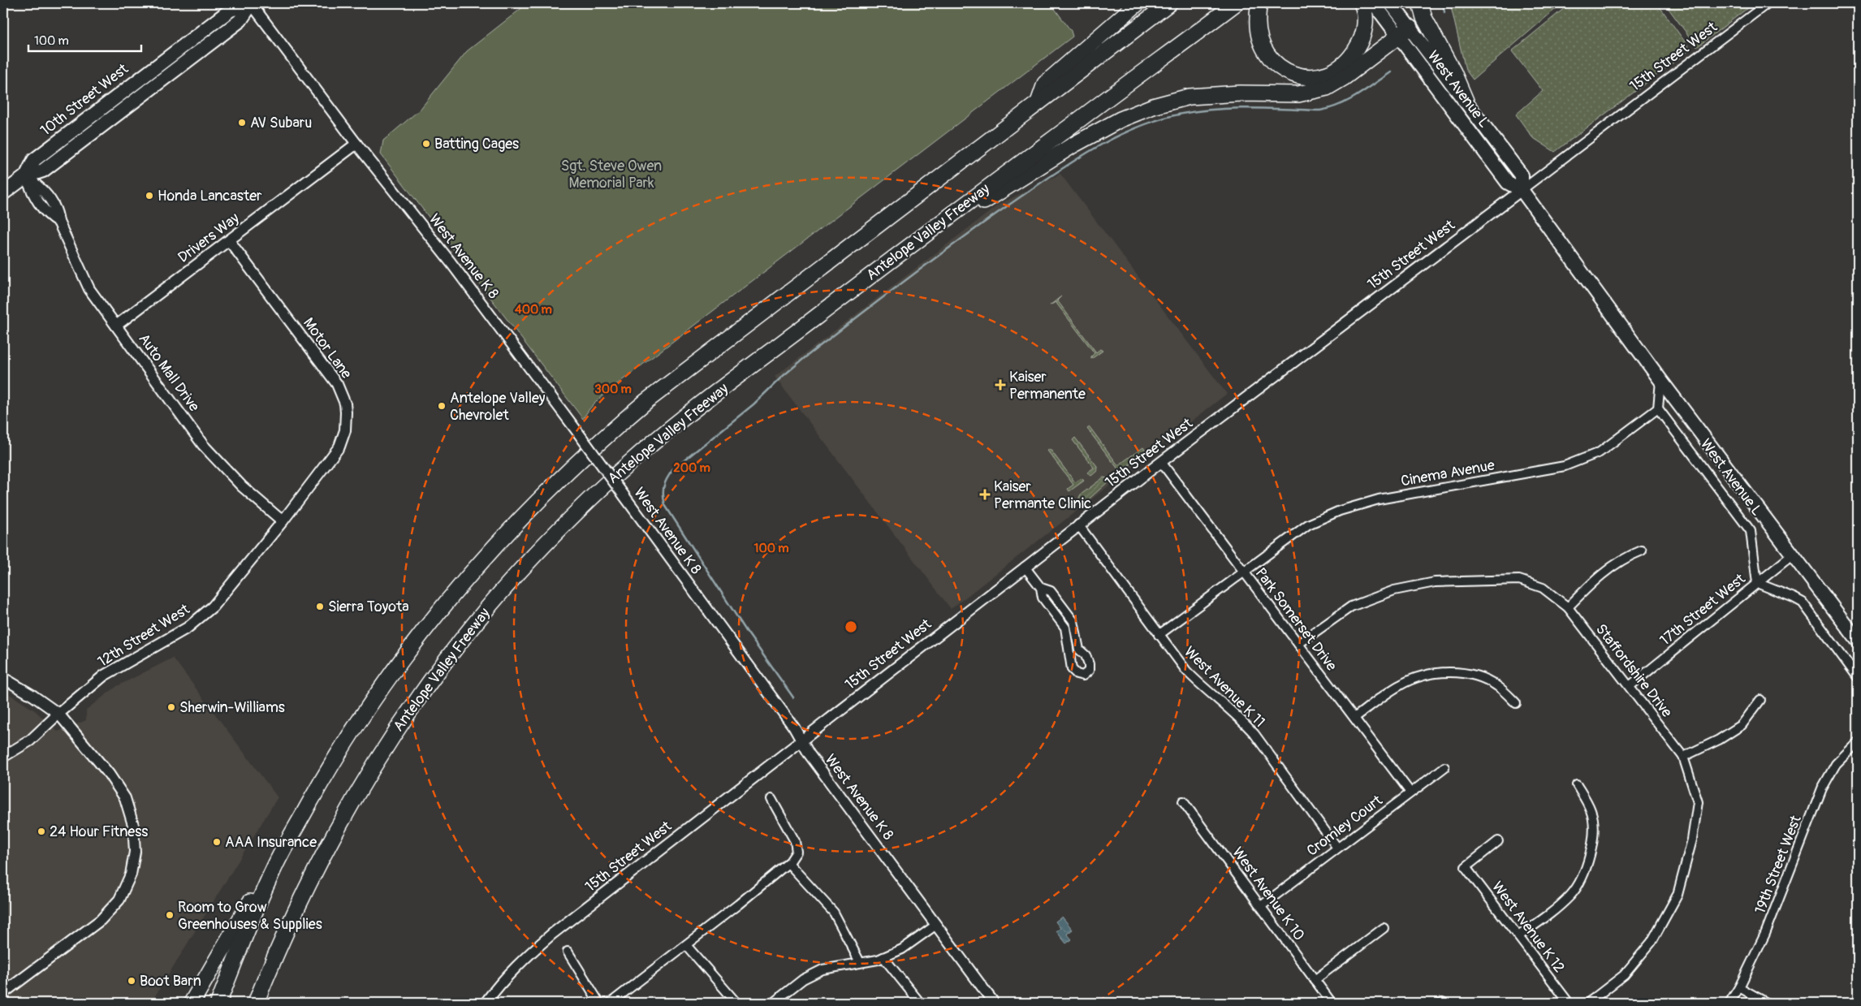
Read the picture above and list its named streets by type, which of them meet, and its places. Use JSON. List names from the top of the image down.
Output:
{
  "streets": {
    "highway": ["Antelope Valley Freeway"],
    "main road": ["West Avenue L", "10th Street West"],
    "street": [
      "15th Street West",
      "Drivers Way",
      "West Avenue K 8",
      "Motor Lane",
      "Auto Mall Drive",
      "Cinema Avenue",
      "17th Street West",
      "Park Somerset Drive",
      "12th Street West",
      "Staffordshire Drive",
      "West Avenue K 11",
      "Cromley Court",
      "19th Street West",
      "West Avenue K 10",
      "West Avenue K 12"
    ]
  },
  "crossings": [
    ["15th Street West", "West Avenue L"],
    ["15th Street West", "West Avenue K 8"],
    ["15th Street West", "Park Somerset Drive"],
    ["15th Street West", "West Avenue K 11"],
    ["West Avenue L", "Cinema Avenue"],
    ["West Avenue L", "17th Street West"],
    ["10th Street West", "West Avenue K 8"],
    ["10th Street West", "Auto Mall Drive"],
    ["Drivers Way", "West Avenue K 8"],
    ["Drivers Way", "Motor Lane"],
    ["Drivers Way", "Auto Mall Drive"],
    ["Motor Lane", "Auto Mall Drive"],
    ["Motor Lane", "12th Street West"],
    ["Auto Mall Drive", "12th Street West"],
    ["Cinema Avenue", "Park Somerset Drive"],
    ["Cinema Avenue", "West Avenue K 11"],
    ["17th Street West", "Staffordshire Drive"],
    ["Park Somerset Drive", "Staffordshire Drive"],
    ["Park Somerset Drive", "Cromley Court"],
    ["West Avenue K 11", "Cromley Court"],
    ["Cromley Court", "West Avenue K 10"]
  ],
  "parks": ["Sgt. Steve Owen Memorial Park"],
  "places": {
    "other": [
      "AV Subaru",
      "Batting Cages",
      "Honda Lancaster",
      "Antelope Valley Chevrolet",
      "Sierra Toyota",
      "Sherwin-Williams",
      "24 Hour Fitness",
      "AAA Insurance",
      "Room to Grow Greenhouses & Supplies",
      "Boot Barn"
    ],
    "health": ["Kaiser Permanente", "Kaiser Permante Clinic"]
  },
  "scale_bar": "100 m",
  "rings": [
    "400 m",
    "300 m",
    "200 m",
    "100 m"
  ]
}
